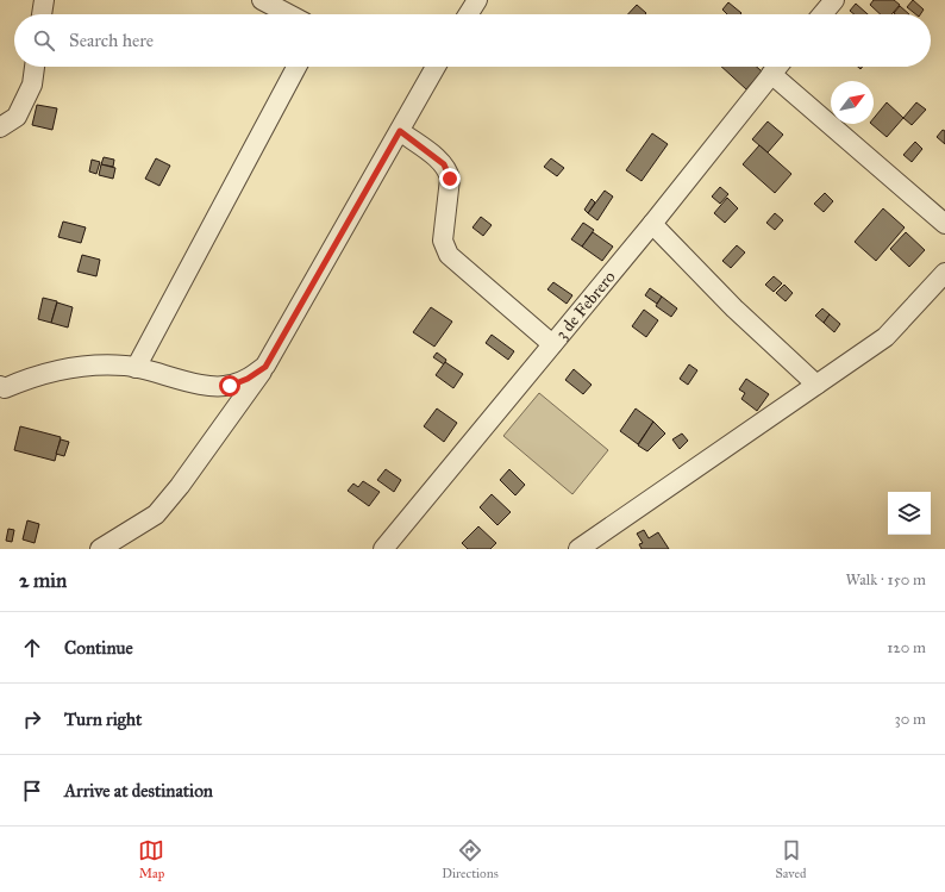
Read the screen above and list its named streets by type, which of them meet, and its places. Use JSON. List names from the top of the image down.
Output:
{
  "streets": {
    "street": ["3 de Febrero"]
  },
  "north": "top right",
  "page": {
    "search": "Search here",
    "heading": ["2 min", "Walk · 150 m"],
    "list": [
      ["Continue", "120 m"],
      ["Turn right", "30 m"],
      "Arrive at destination"
    ],
    "nav": ["Map", "Directions", "Saved"]
  }
}
